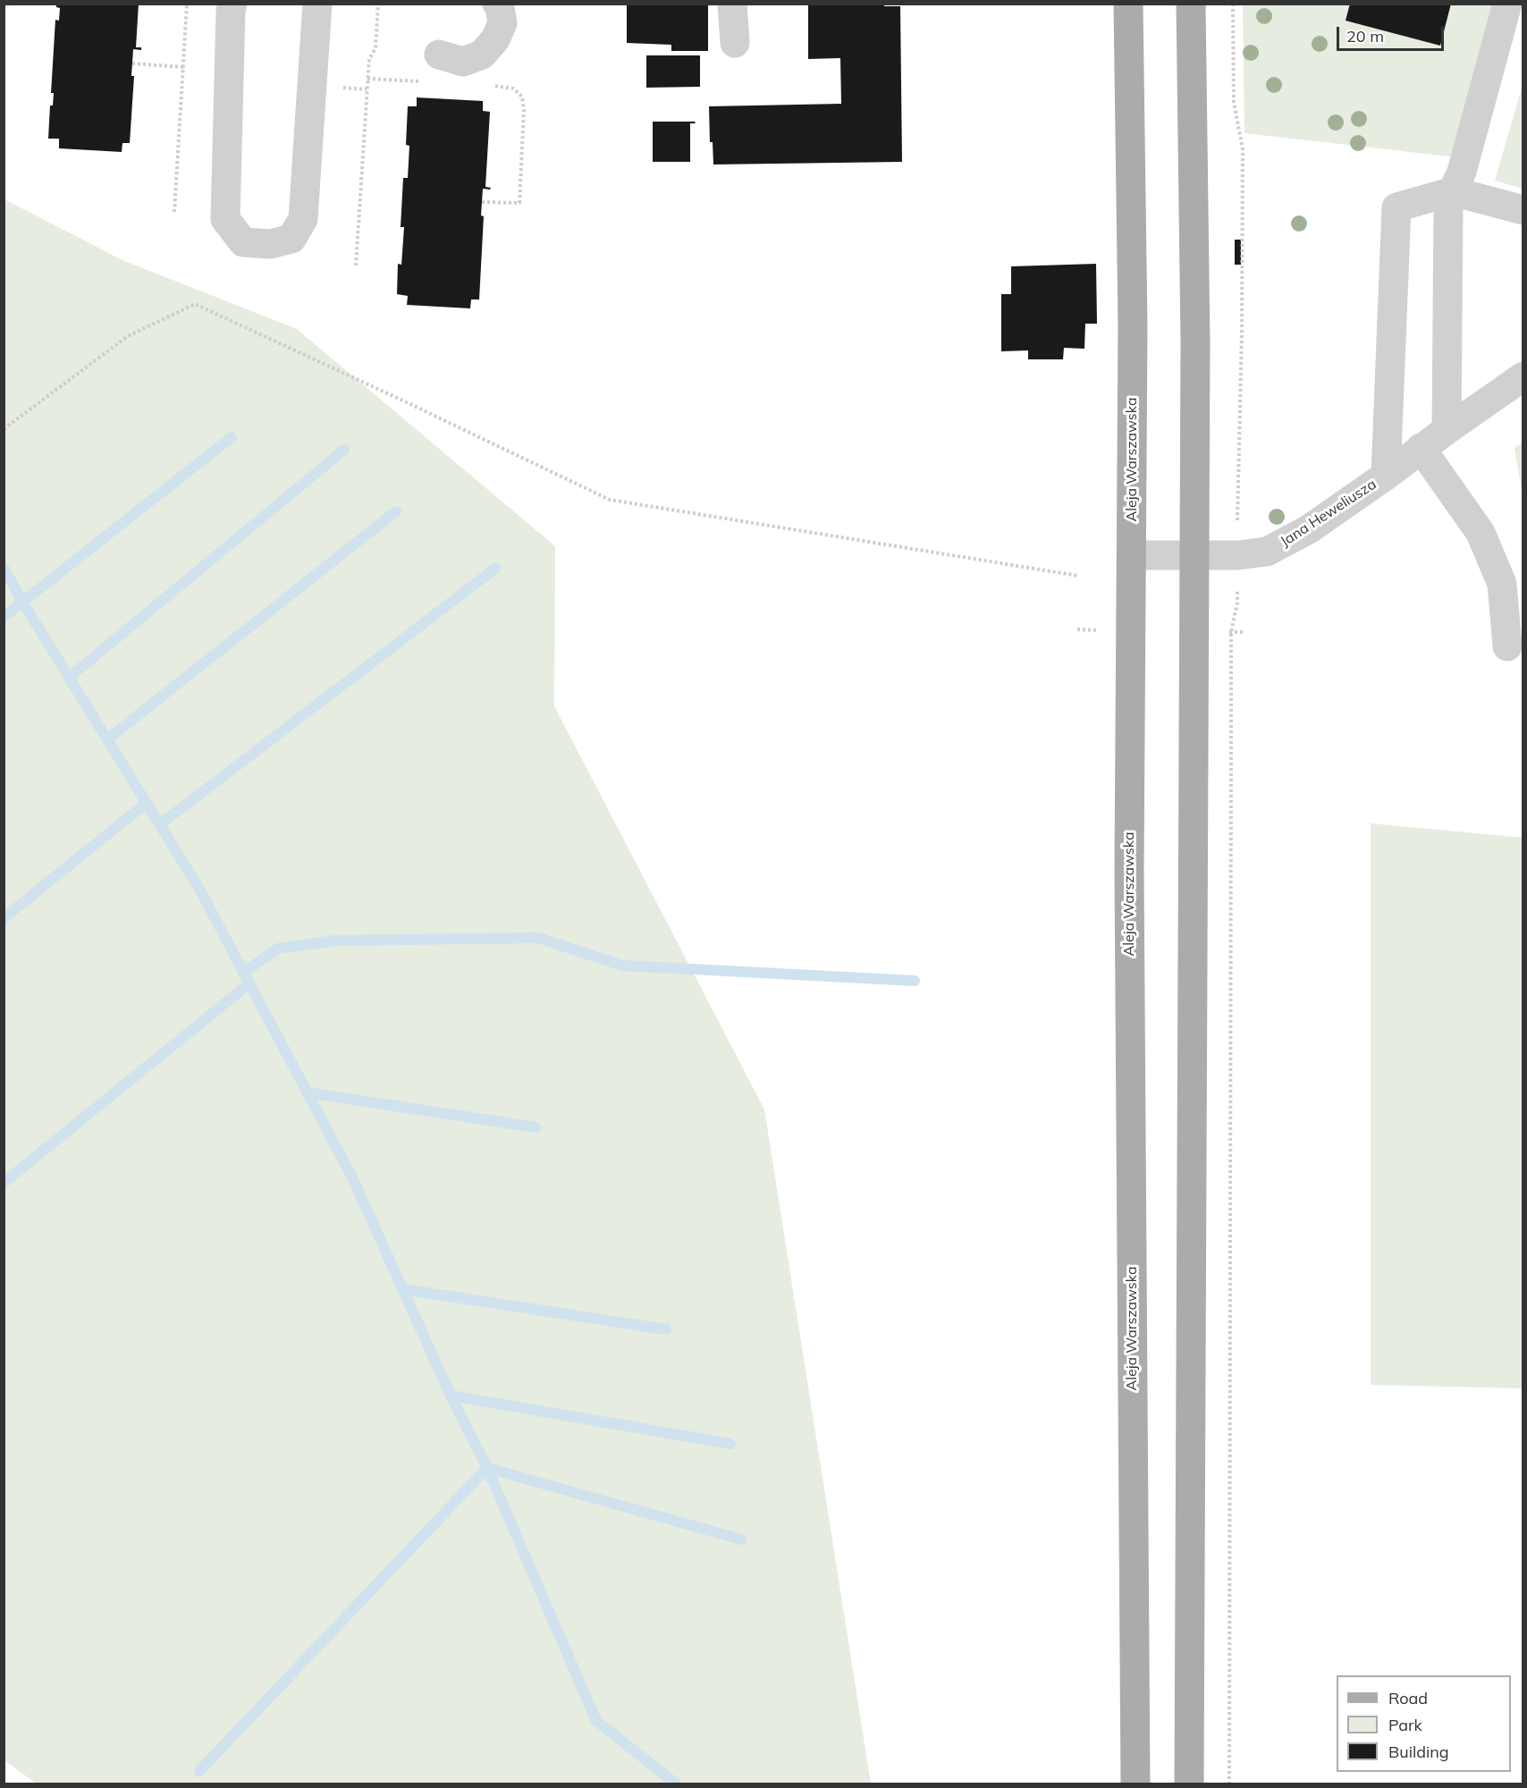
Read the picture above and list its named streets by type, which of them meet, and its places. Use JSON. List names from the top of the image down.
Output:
{
  "streets": {
    "main road": ["Aleja Warszawska"],
    "street": ["Jana Heweliusza"]
  },
  "crossings": [
    ["Aleja Warszawska", "Jana Heweliusza"]
  ],
  "legend": ["Road", "Park", "Building"],
  "scale_bar": "20 m"
}
